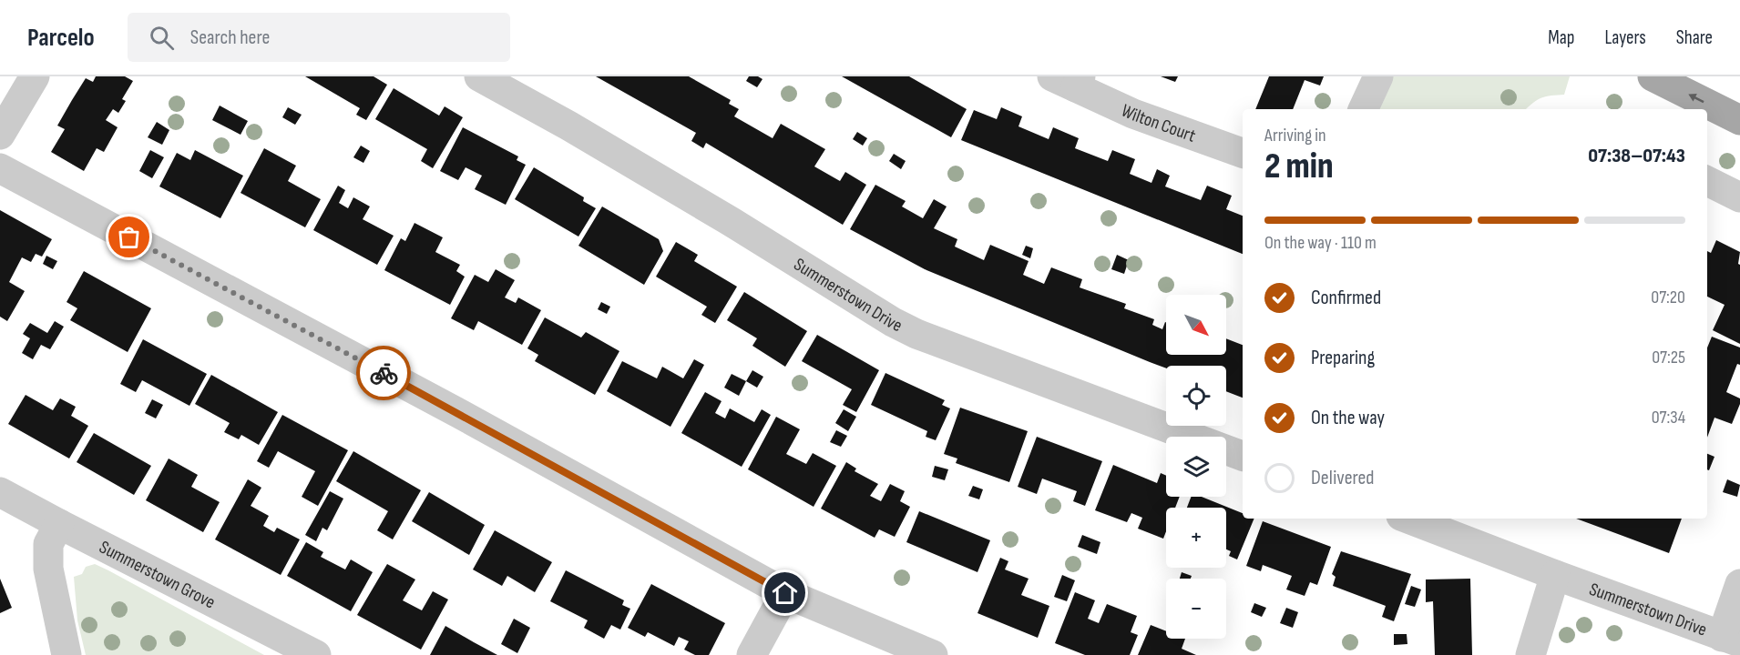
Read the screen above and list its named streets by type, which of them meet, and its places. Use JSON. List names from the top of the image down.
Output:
{
  "streets": {
    "street": ["Wilton Court", "Summerstown Drive", "Summerstown Grove"]
  },
  "north": "bottom right",
  "page": {
    "header": "Parcelo",
    "search": "Search here",
    "nav": ["Map", "Layers", "Share"],
    "heading": ["2 min", "Arriving in", "07:38–07:43"],
    "bar": "On the way · 110 m",
    "list": [
      ["Confirmed", "07:20"],
      ["Preparing", "07:25"],
      ["On the way", "07:34"],
      "Delivered"
    ],
    "map_buttons": ["+", "−"]
  }
}
